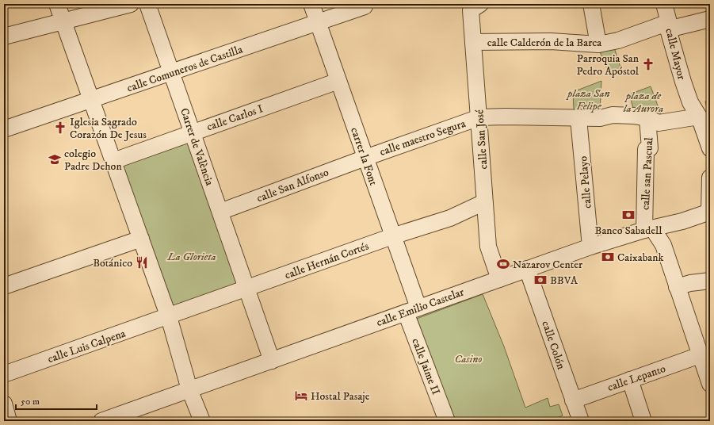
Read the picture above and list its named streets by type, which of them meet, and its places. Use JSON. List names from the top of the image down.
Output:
{
  "streets": {
    "street": [
      "calle Calderón de la Barca",
      "calle Mayor",
      "calle Comuneros de Castilla",
      "calle Carlos I",
      "calle maestro Segura",
      "calle San José",
      "Carrer de València",
      "carrer la Font",
      "calle san Pascual",
      "calle Pelayo",
      "calle San Alfonso",
      "calle Hernán Cortés",
      "calle Emilio Castelar",
      "calle Colón",
      "calle Luis Calpena",
      "calle Jaime II",
      "calle Lepanto"
    ]
  },
  "crossings": [
    ["calle Calderón de la Barca", "calle Mayor"],
    ["calle Calderón de la Barca", "calle San José"],
    ["calle Mayor", "calle maestro Segura"],
    ["calle Comuneros de Castilla", "Carrer de València"],
    ["calle Comuneros de Castilla", "carrer la Font"],
    ["calle Carlos I", "Carrer de València"],
    ["calle Carlos I", "carrer la Font"],
    ["calle maestro Segura", "calle San José"],
    ["calle maestro Segura", "carrer la Font"],
    ["calle maestro Segura", "calle san Pascual"],
    ["calle maestro Segura", "calle Pelayo"],
    ["calle maestro Segura", "calle San Alfonso"],
    ["calle San José", "calle Hernán Cortés"],
    ["calle San José", "calle Emilio Castelar"],
    ["Carrer de València", "calle San Alfonso"],
    ["Carrer de València", "calle Hernán Cortés"],
    ["Carrer de València", "calle Emilio Castelar"],
    ["carrer la Font", "calle San Alfonso"],
    ["carrer la Font", "calle Hernán Cortés"],
    ["carrer la Font", "calle Emilio Castelar"],
    ["carrer la Font", "calle Jaime II"],
    ["calle san Pascual", "calle Emilio Castelar"],
    ["calle Pelayo", "calle Emilio Castelar"],
    ["calle Hernán Cortés", "calle Luis Calpena"],
    ["calle Emilio Castelar", "calle Colón"],
    ["calle Emilio Castelar", "calle Jaime II"],
    ["calle Colón", "calle Lepanto"]
  ],
  "parks": [
    "plaza San Felipe",
    "plaza de la Aurora",
    "La Glorieta",
    "Casino"
  ],
  "places": {
    "church": ["Parroquia San Pedro Apóstol", "Iglesia Sagrado Corazón De Jesus"],
    "school or university": ["colegio Padre Dehon"],
    "bank": ["Banco Sabadell", "Caixabank", "BBVA"],
    "restaurant": ["Botánico"],
    "sports": ["Nazarov Center"],
    "hotel": ["Hostal Pasaje"]
  },
  "scale_bar": "50 m"
}
